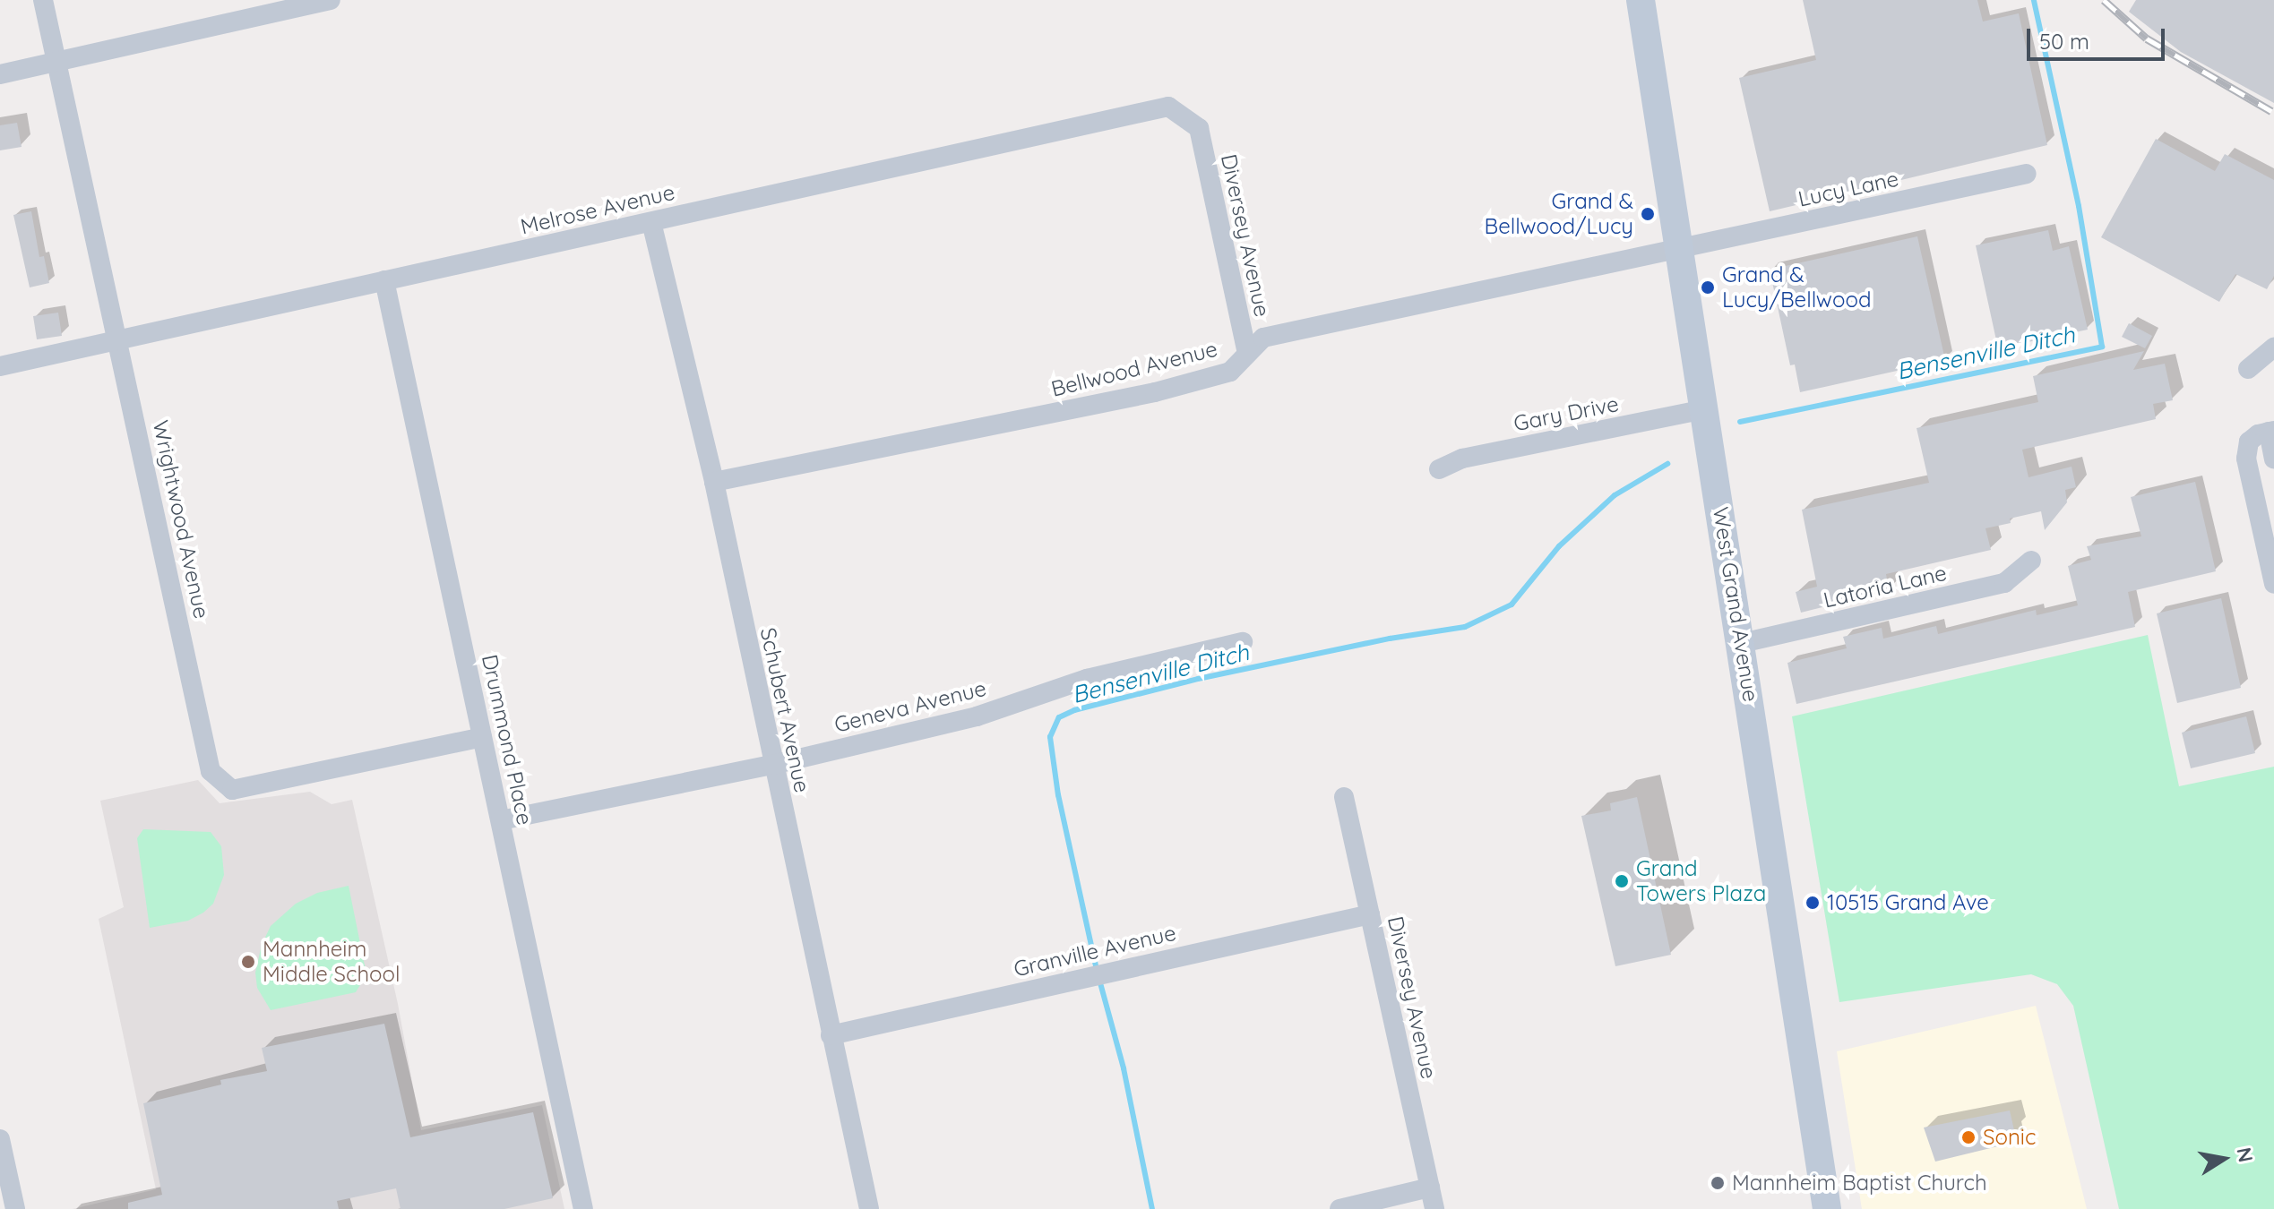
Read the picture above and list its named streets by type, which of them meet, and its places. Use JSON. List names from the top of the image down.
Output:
{
  "streets": {
    "main road": ["West Grand Avenue"],
    "street": [
      "Lucy Lane",
      "Melrose Avenue",
      "Diversey Avenue",
      "Bellwood Avenue",
      "Gary Drive",
      "Wrightwood Avenue",
      "Latoria Lane",
      "Geneva Avenue",
      "Schubert Avenue",
      "Drummond Place",
      "Granville Avenue"
    ]
  },
  "crossings": [
    ["Lucy Lane", "Bellwood Avenue"],
    ["Lucy Lane", "West Grand Avenue"],
    ["Melrose Avenue", "Diversey Avenue"],
    ["Melrose Avenue", "Wrightwood Avenue"],
    ["Melrose Avenue", "Schubert Avenue"],
    ["Melrose Avenue", "Drummond Place"],
    ["Diversey Avenue", "Bellwood Avenue"],
    ["Diversey Avenue", "Granville Avenue"],
    ["Bellwood Avenue", "West Grand Avenue"],
    ["Bellwood Avenue", "Schubert Avenue"],
    ["Gary Drive", "West Grand Avenue"],
    ["Wrightwood Avenue", "Drummond Place"],
    ["Latoria Lane", "West Grand Avenue"],
    ["Geneva Avenue", "Schubert Avenue"],
    ["Geneva Avenue", "Drummond Place"],
    ["Schubert Avenue", "Granville Avenue"]
  ],
  "water": ["Bensenville Ditch"],
  "places": [
    "Grand & Bellwood/Lucy",
    "Grand & Lucy/Bellwood",
    "Grand Towers Plaza",
    "10515 Grand Ave",
    "Mannheim Middle School",
    "Sonic",
    "Mannheim Baptist Church"
  ],
  "scale_bar": "50 m",
  "north": "right"
}
